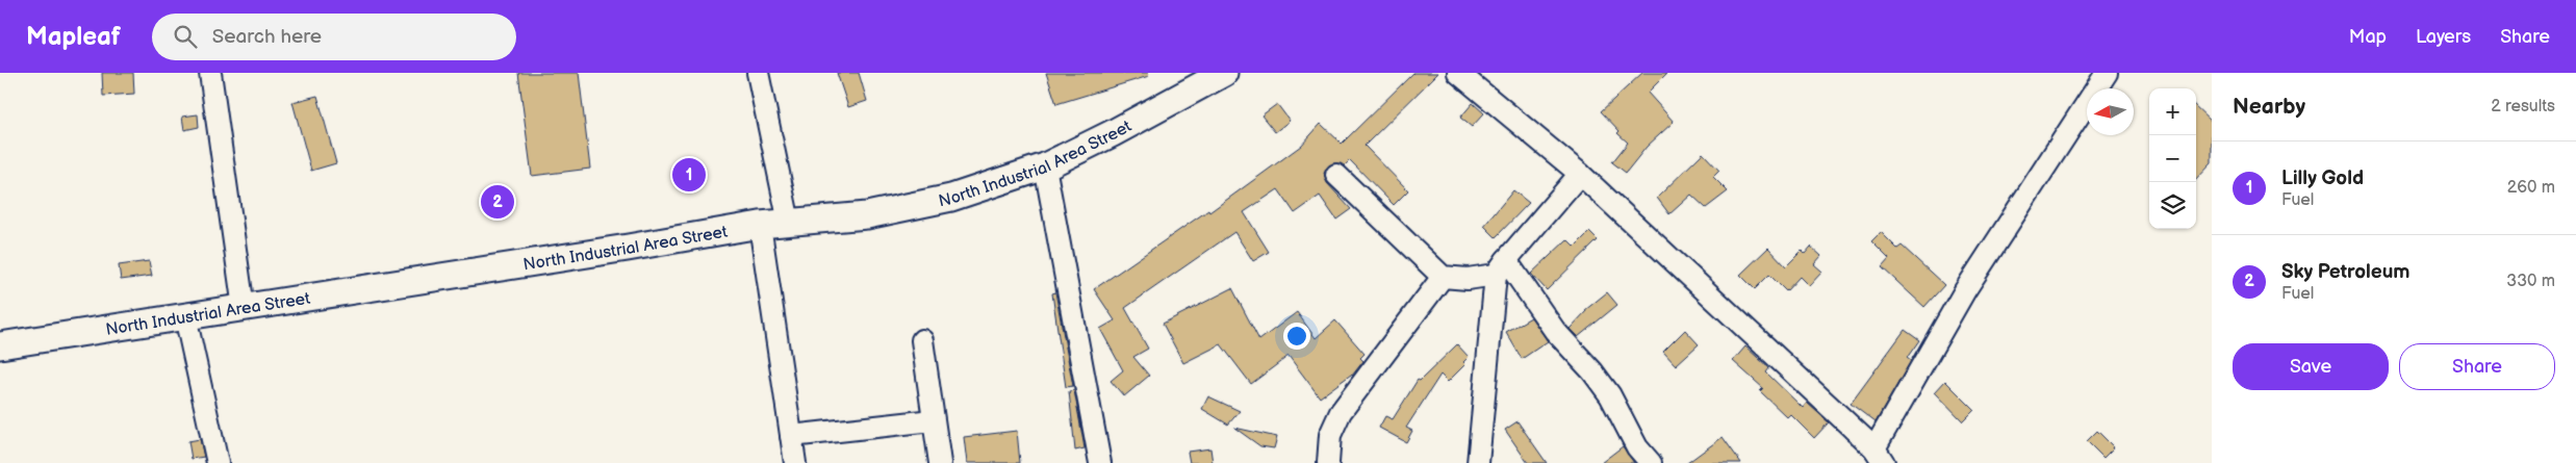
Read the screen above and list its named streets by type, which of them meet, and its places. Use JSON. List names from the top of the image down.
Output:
{
  "streets": {
    "main road": ["North Industrial Area Street"]
  },
  "north": "left",
  "page": {
    "header": "Mapleaf",
    "search": "Search here",
    "nav": ["Map", "Layers", "Share"],
    "heading": ["Nearby", "2 results"],
    "map_buttons": ["+", "−"],
    "list": [
      {
        "mark": "1",
        "name": "Lilly Gold",
        "note": "Fuel",
        "value": "260 m"
      },
      {
        "mark": "2",
        "name": "Sky Petroleum",
        "note": "Fuel",
        "value": "330 m"
      }
    ],
    "pins": ["1", "2"],
    "buttons": ["Save", "Share"]
  }
}
